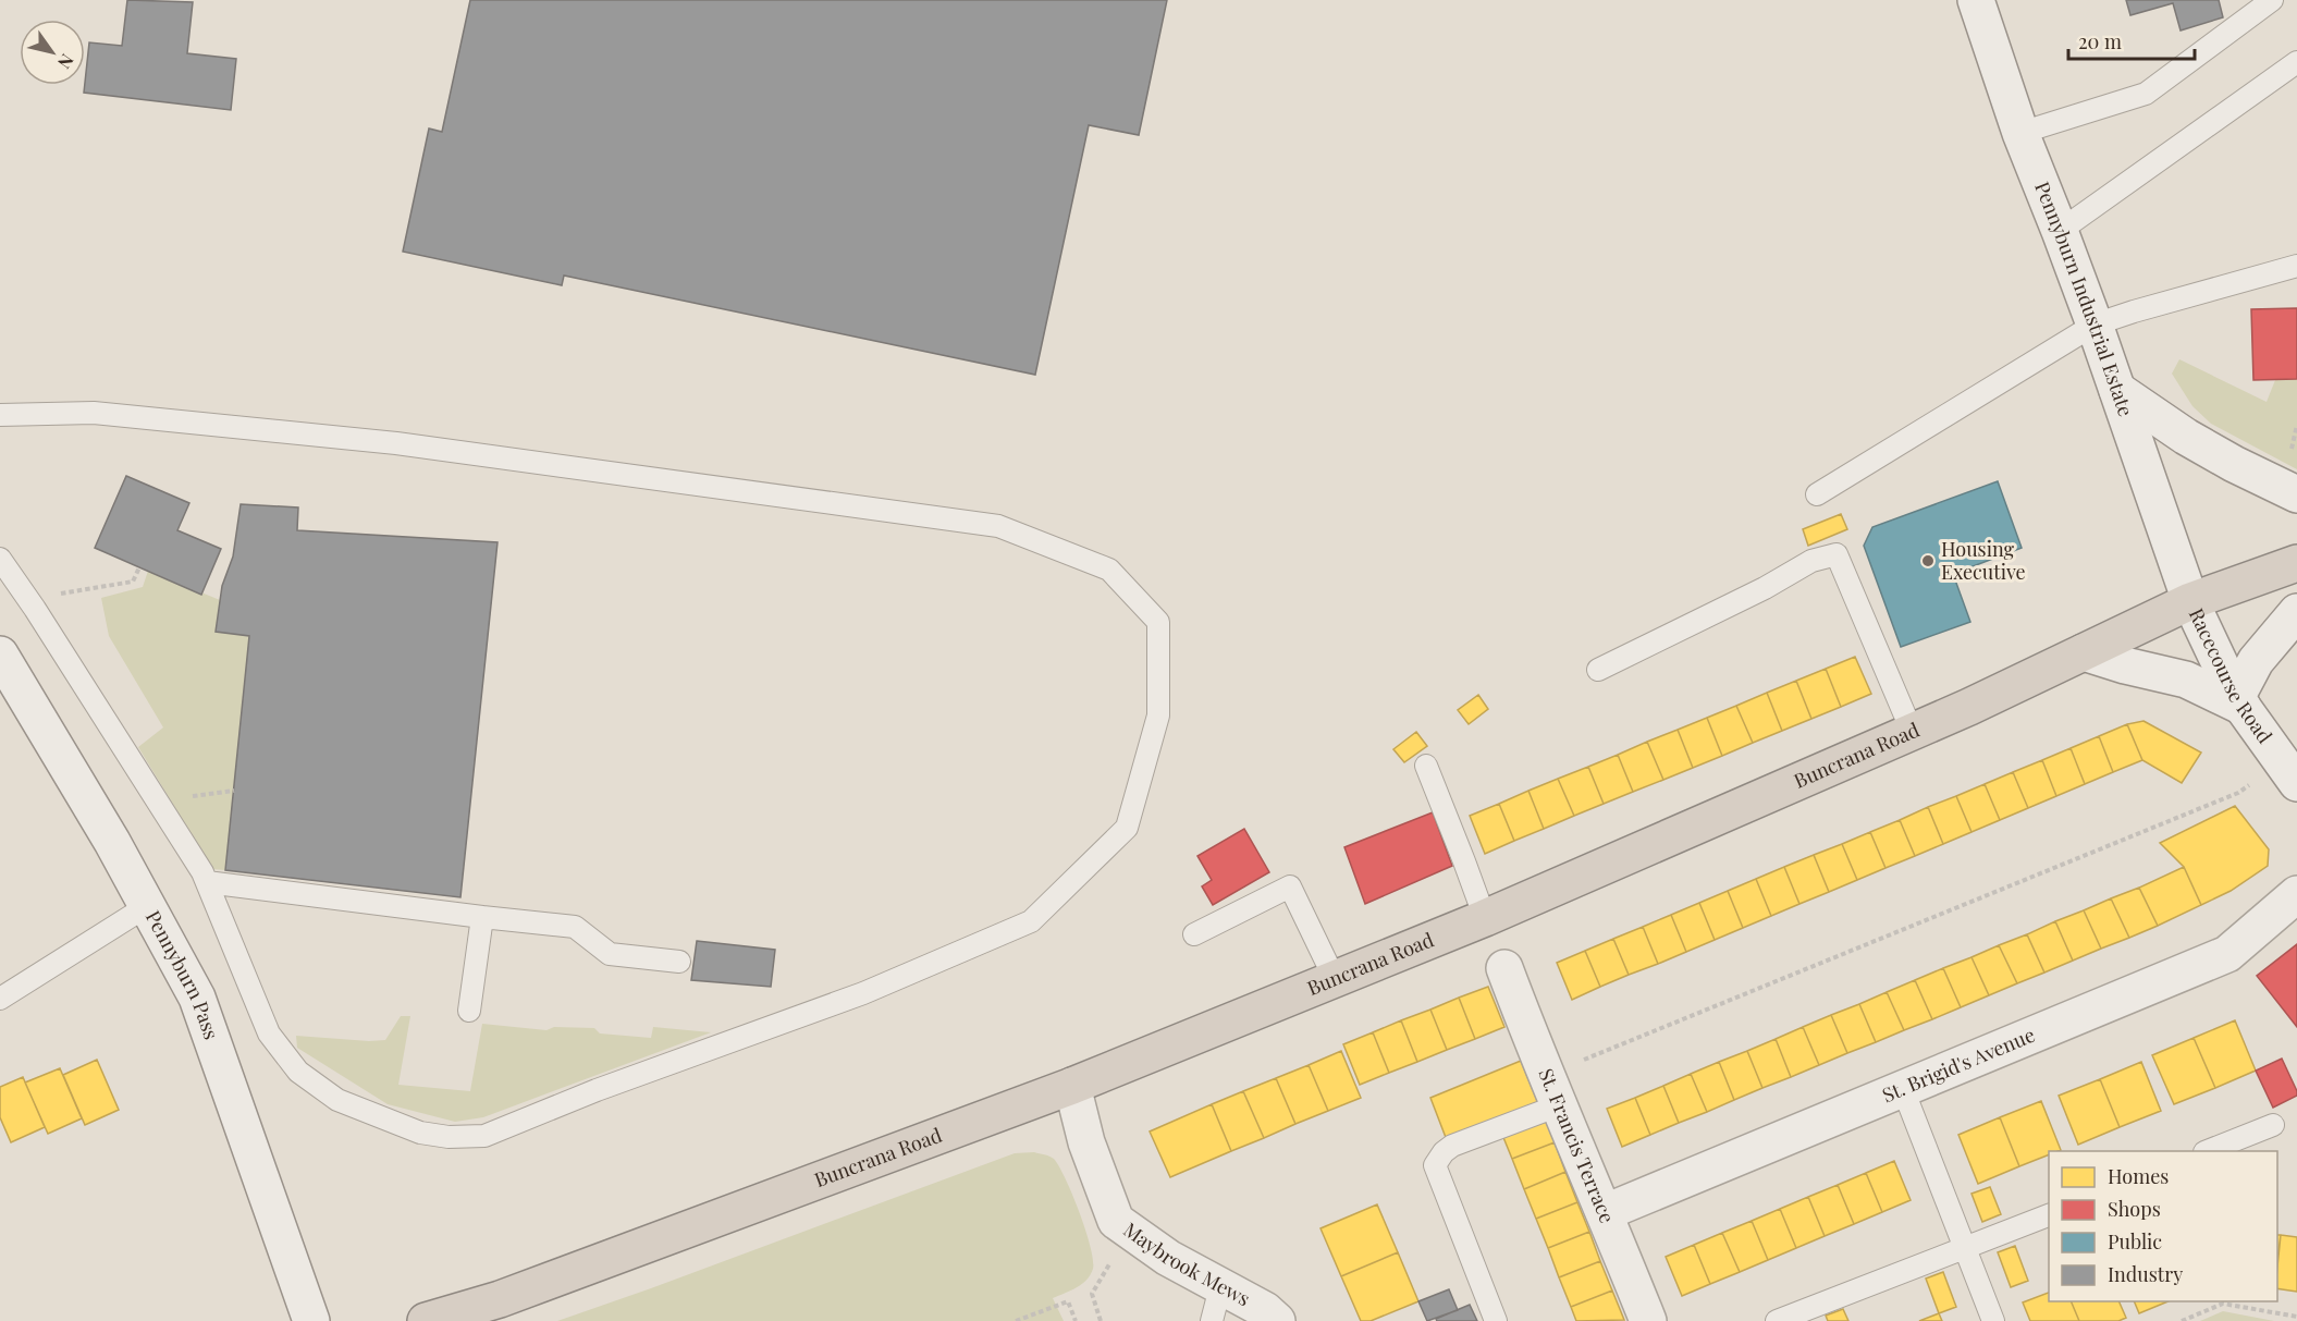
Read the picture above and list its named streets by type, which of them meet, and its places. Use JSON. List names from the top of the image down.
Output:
{
  "streets": {
    "highway": ["Buncrana Road"],
    "street": [
      "Pennyburn Industrial Estate",
      "Racecourse Road",
      "Pennyburn Pass",
      "St. Brigid's Avenue",
      "St. Francis Terrace",
      "Maybrook Mews"
    ]
  },
  "crossings": [
    ["Pennyburn Industrial Estate", "Racecourse Road"],
    ["Pennyburn Industrial Estate", "Buncrana Road"],
    ["Racecourse Road", "Buncrana Road"],
    ["Buncrana Road", "Maybrook Mews"],
    ["St. Brigid's Avenue", "St. Francis Terrace"]
  ],
  "places": ["Housing Executive"],
  "legend": [
    "Homes",
    "Shops",
    "Public",
    "Industry"
  ],
  "scale_bar": "20 m",
  "north": "bottom right"
}
